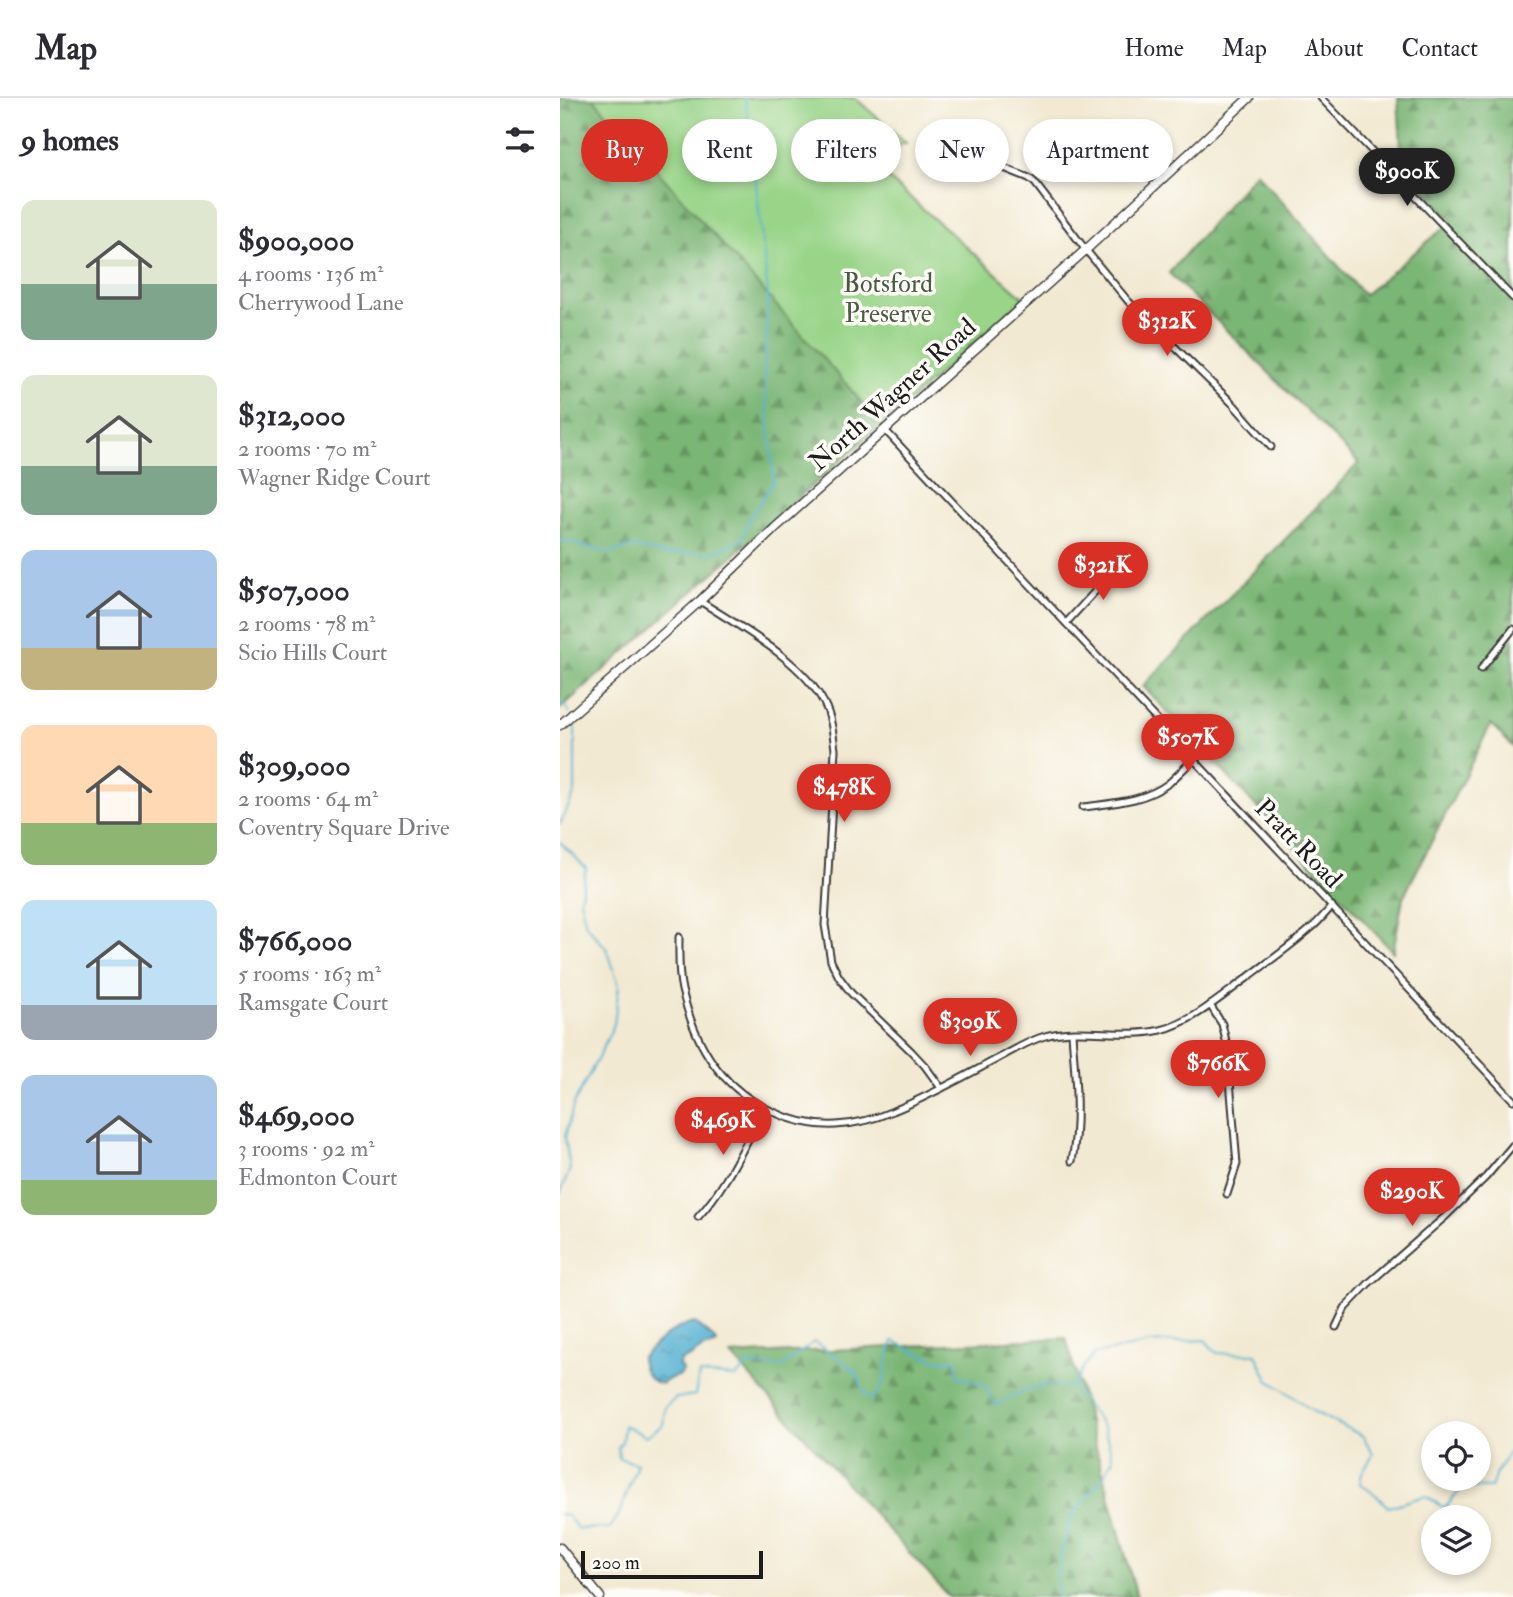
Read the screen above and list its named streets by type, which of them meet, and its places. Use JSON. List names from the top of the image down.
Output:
{
  "streets": {
    "main road": ["North Wagner Road"],
    "street": ["Pratt Road"]
  },
  "crossings": [
    ["North Wagner Road", "Pratt Road"]
  ],
  "parks": ["Botsford Preserve"],
  "scale_bar": "200 m",
  "page": {
    "header": "Map",
    "nav": [
      "Home",
      "Map",
      "About",
      "Contact"
    ],
    "heading": "9 homes",
    "chip": [
      "Buy",
      "Rent",
      "Filters",
      "New",
      "Apartment"
    ],
    "price": [
      "$900K",
      "$312K",
      "$321K",
      "$507K",
      "$478K",
      "$309K",
      "$766K",
      "$469K",
      "$290K"
    ],
    "list": [
      {
        "name": "$900,000",
        "note": "4 rooms · 136 m² · Cherrywood Lane"
      },
      {
        "name": "$312,000",
        "note": "2 rooms · 70 m² · Wagner Ridge Court"
      },
      {
        "name": "$507,000",
        "note": "2 rooms · 78 m² · Scio Hills Court"
      },
      {
        "name": "$309,000",
        "note": "2 rooms · 64 m² · Coventry Square Drive"
      },
      {
        "name": "$766,000",
        "note": "5 rooms · 163 m² · Ramsgate Court"
      },
      {
        "name": "$469,000",
        "note": "3 rooms · 92 m² · Edmonton Court"
      }
    ],
    "scale": "200 m"
  }
}
